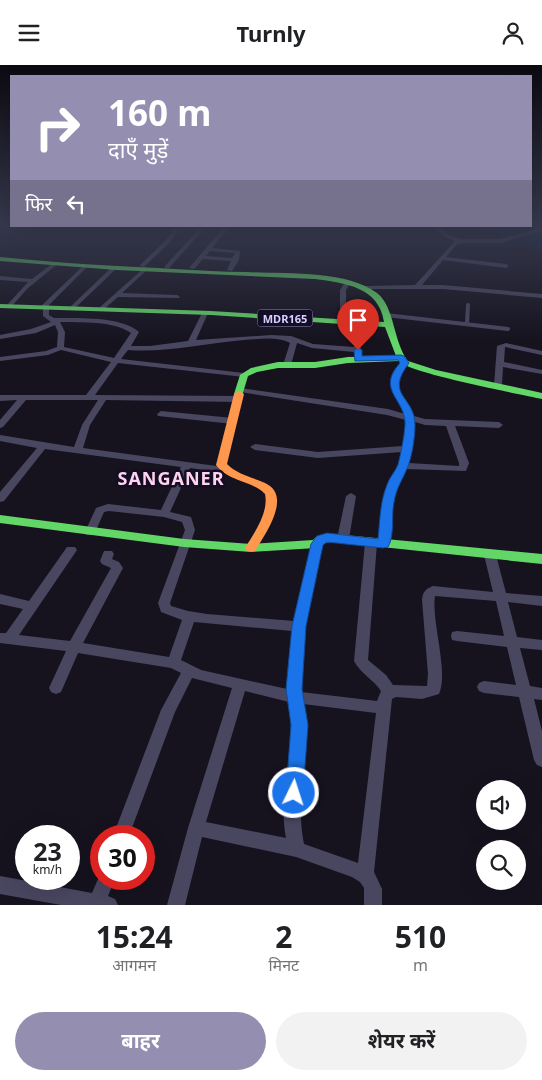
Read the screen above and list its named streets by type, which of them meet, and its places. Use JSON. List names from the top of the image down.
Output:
{
  "streets": {
    "street": ["MDR165"]
  },
  "districts": ["SANGANER"],
  "page": {
    "header": "Turnly",
    "turn": ["160 m", "दाएँ मुड़ें"],
    "then": "फिर",
    "speed": "23 km/h",
    "limit": "30",
    "eta": [
      "15:24",
      "आगमन",
      "2",
      "मिनट",
      "510",
      "m"
    ],
    "buttons": ["बाहर", "शेयर करें"]
  }
}
